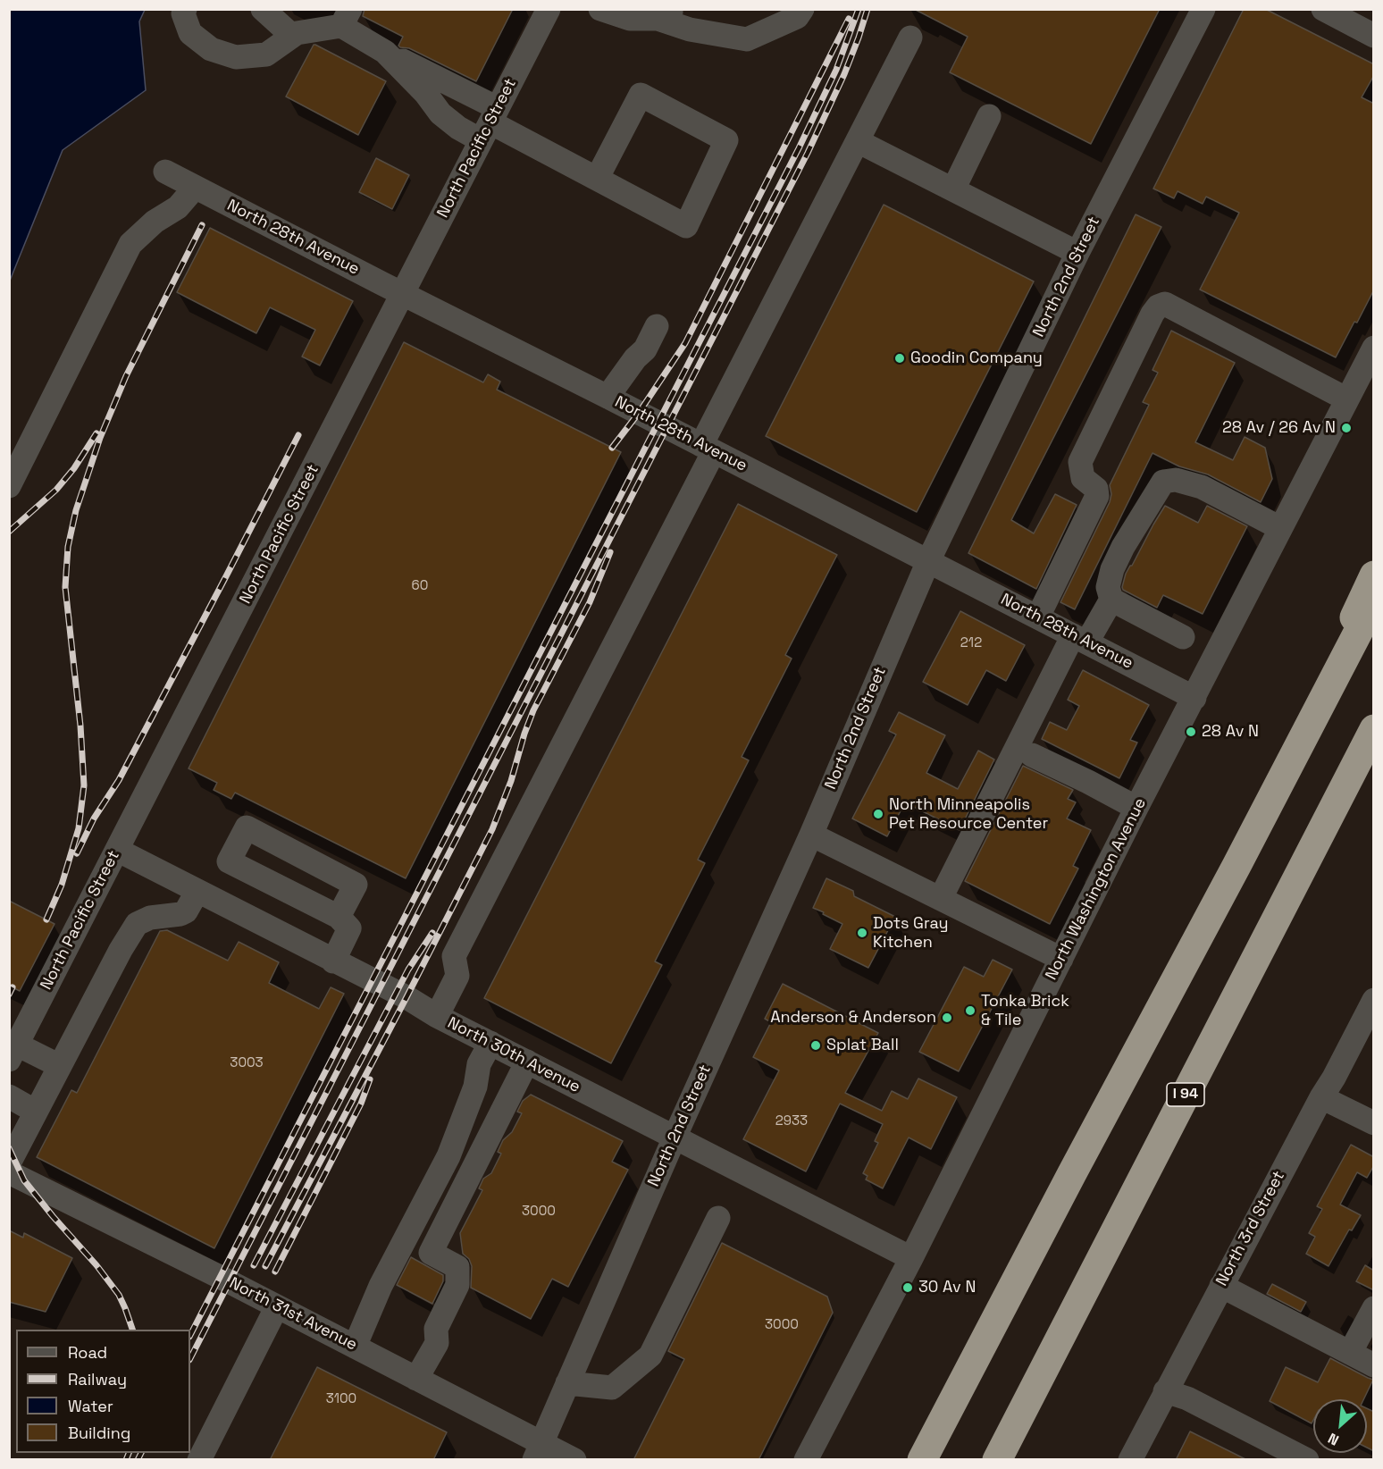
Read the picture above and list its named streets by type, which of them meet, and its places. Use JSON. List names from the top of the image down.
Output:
{
  "streets": {
    "highway": ["I 94"],
    "street": [
      "North Pacific Street",
      "North 28th Avenue",
      "North 2nd Street",
      "North Washington Avenue",
      "North 30th Avenue",
      "North 3rd Street",
      "North 31st Avenue"
    ]
  },
  "crossings": [
    ["North Pacific Street", "North 28th Avenue"],
    ["North Pacific Street", "North 30th Avenue"],
    ["North 28th Avenue", "North 2nd Street"],
    ["North 28th Avenue", "North Washington Avenue"],
    ["North 2nd Street", "North 30th Avenue"],
    ["North 2nd Street", "North 31st Avenue"],
    ["North Washington Avenue", "North 30th Avenue"]
  ],
  "places": [
    "Goodin Company",
    "28 Av / 26 Av N",
    "28 Av N",
    "North Minneapolis Pet Resource Center",
    "Dots Gray Kitchen",
    "Tonka Brick & Tile",
    "Anderson & Anderson",
    "Splat Ball",
    "30 Av N"
  ],
  "house_numbers": [
    "60",
    "212",
    "3003",
    "2933",
    "3000",
    "3000",
    "3100"
  ],
  "legend": [
    "Road",
    "Railway",
    "Water",
    "Building"
  ],
  "north": "bottom left"
}
